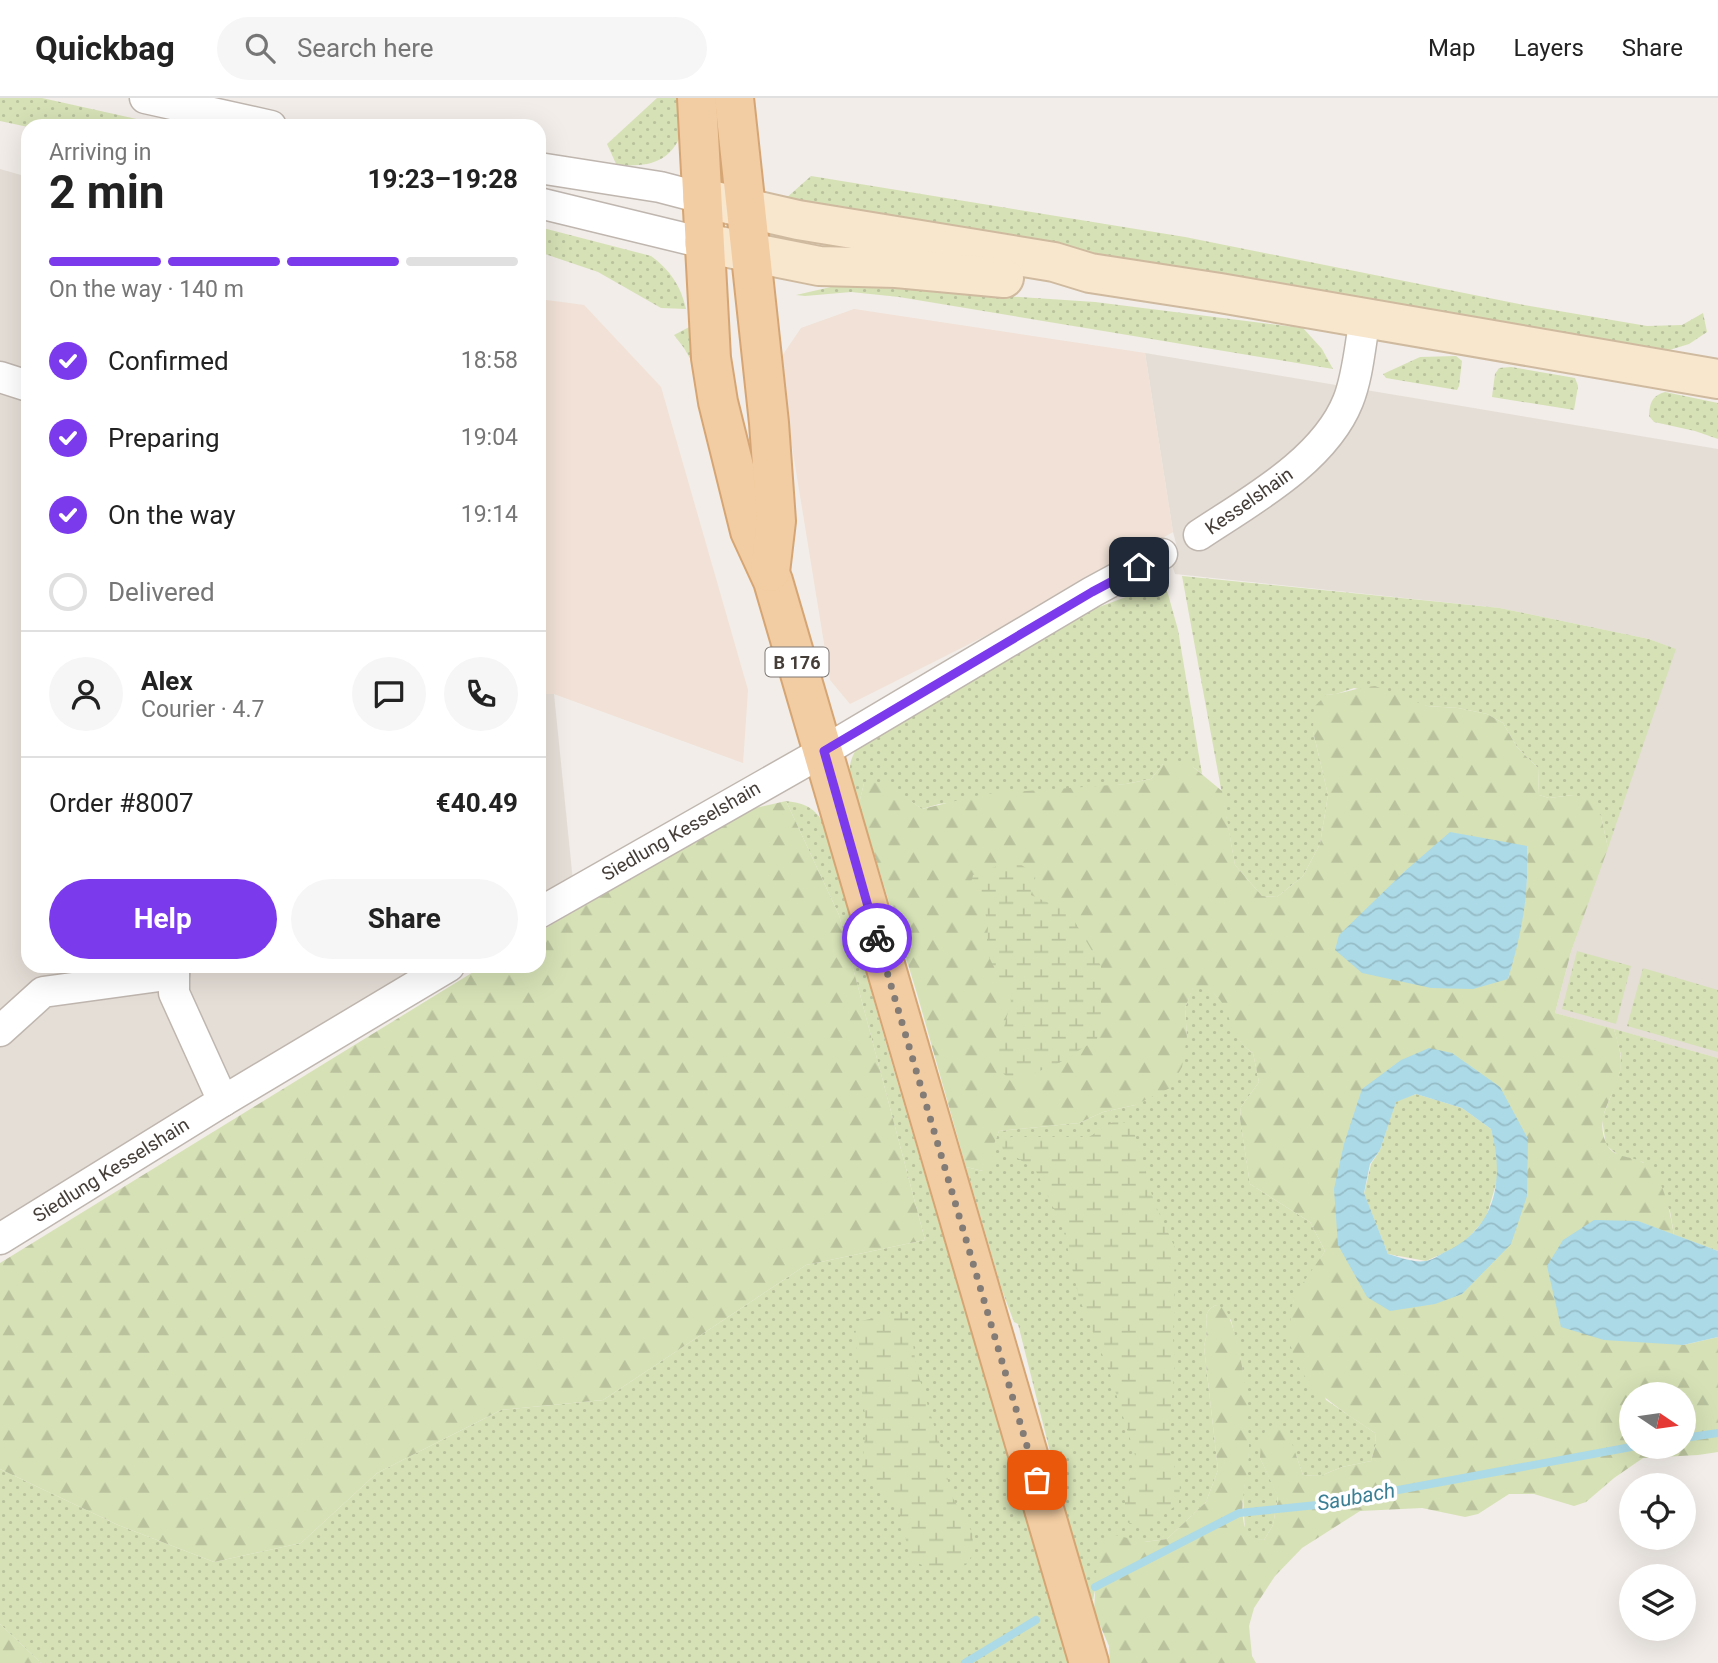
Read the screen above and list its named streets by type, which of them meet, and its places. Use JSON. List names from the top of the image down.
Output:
{
  "streets": {
    "main road": ["B 176"],
    "street": ["Kesselshain", "Siedlung Kesselshain"]
  },
  "crossings": [
    ["B 176", "Siedlung Kesselshain"]
  ],
  "water": ["Saubach"],
  "north": "right",
  "page": {
    "header": "Quickbag",
    "search": "Search here",
    "nav": ["Map", "Layers", "Share"],
    "heading": ["2 min", "Arriving in", "19:23–19:28"],
    "panel": [
      "Alex",
      "Courier · 4.7",
      "Order #8007",
      "€40.49"
    ],
    "bar": "On the way · 140 m",
    "list": [
      ["Confirmed", "18:58"],
      ["Preparing", "19:04"],
      ["On the way", "19:14"],
      "Delivered"
    ],
    "buttons": ["Help", "Share"]
  }
}
